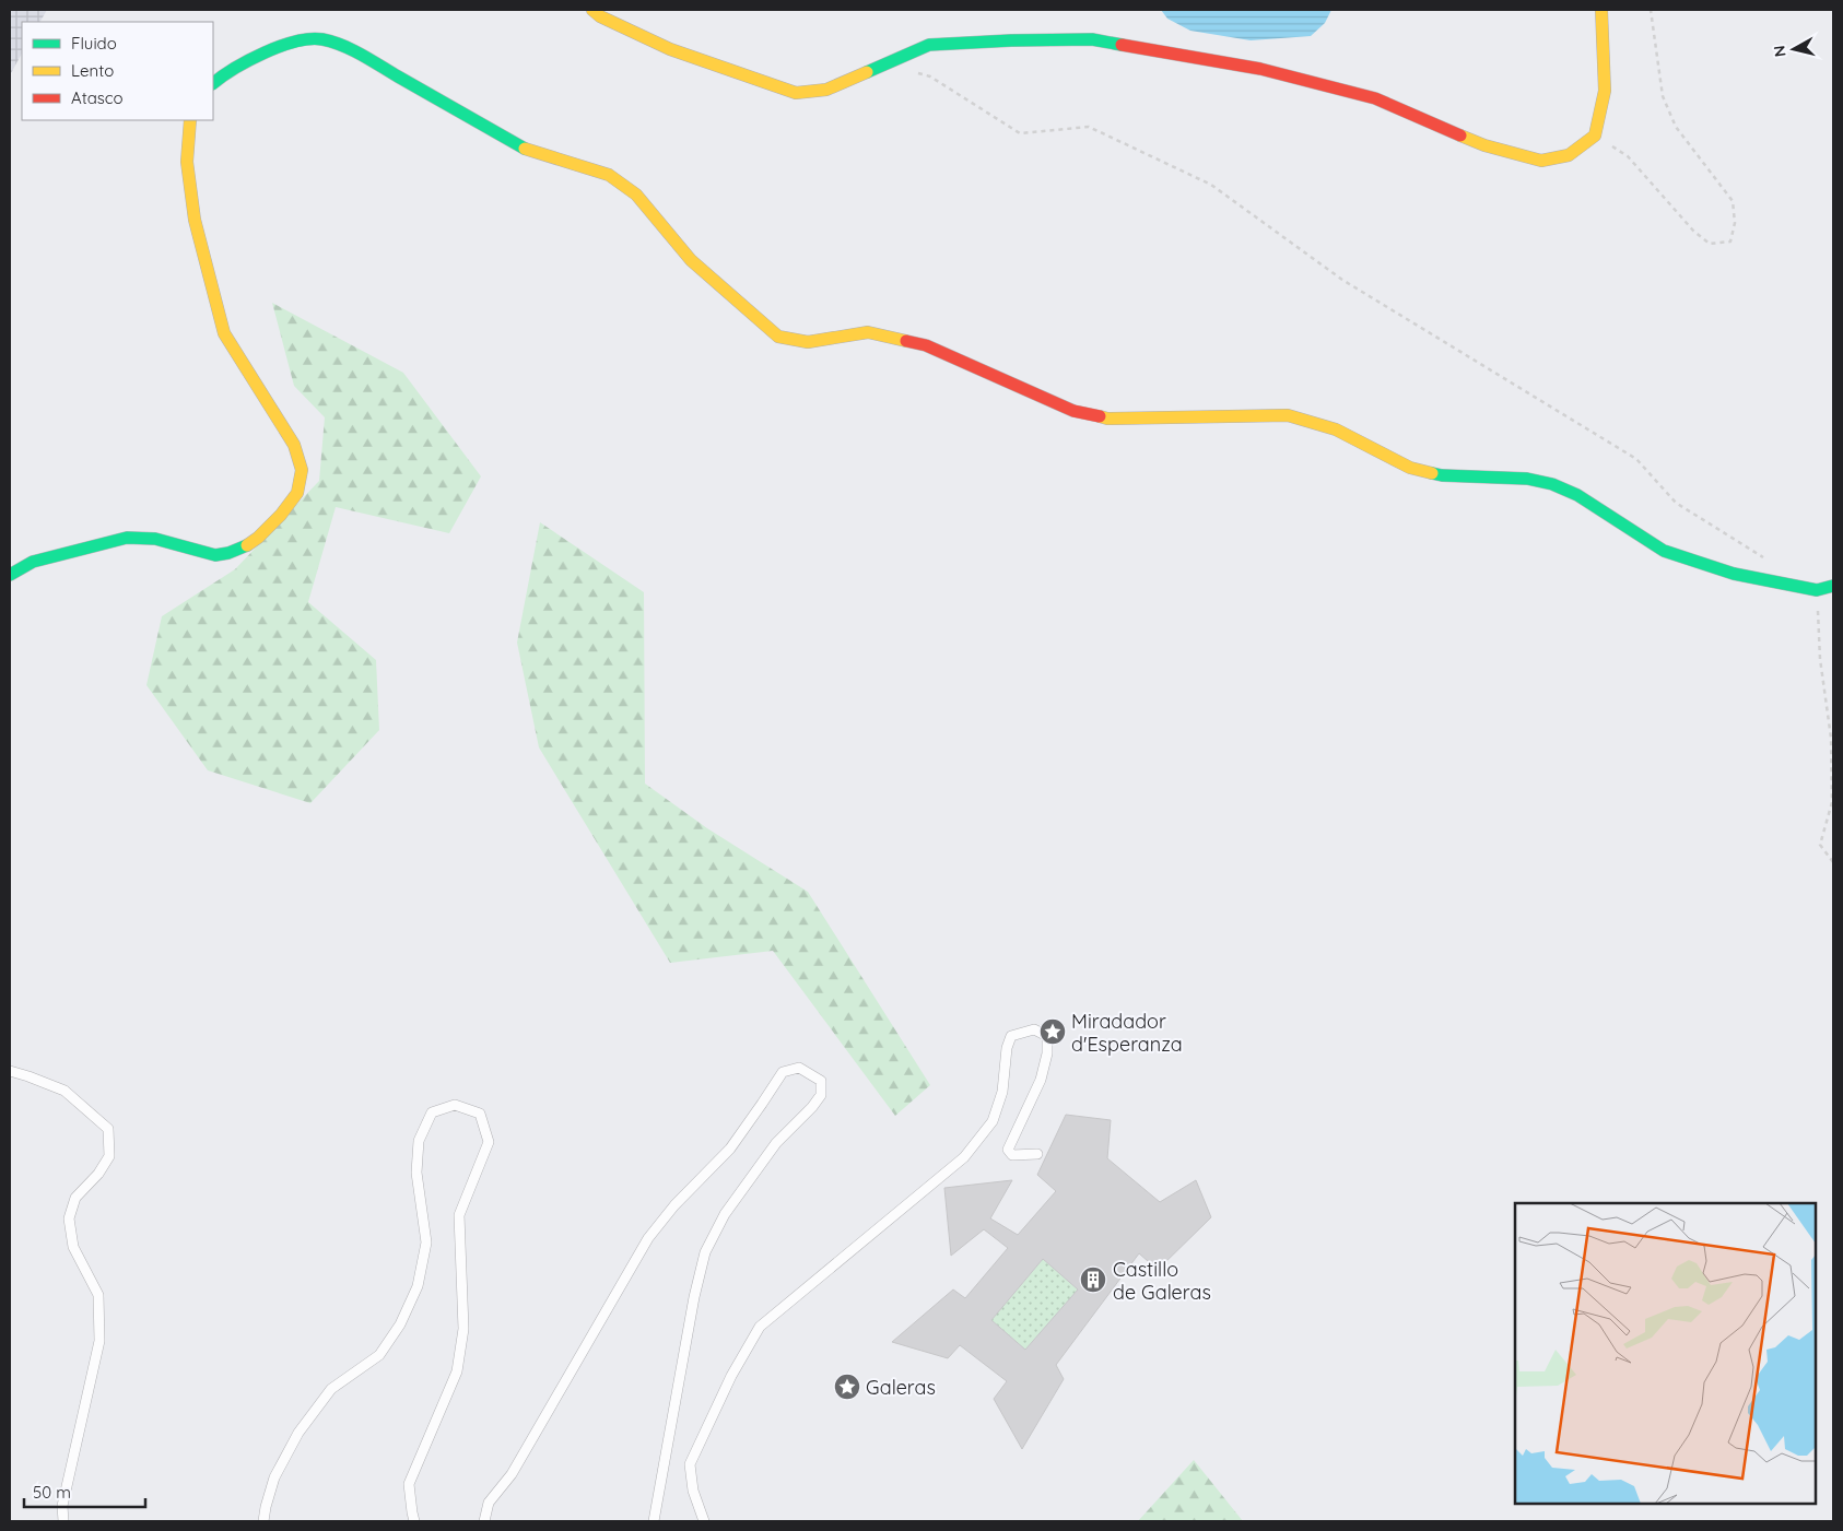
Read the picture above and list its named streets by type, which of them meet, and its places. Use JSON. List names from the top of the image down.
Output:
{
  "places": {
    "place": ["Miradador d'Esperanza", "Galeras"],
    "building": ["Castillo de Galeras"]
  },
  "legend": ["Fluido", "Lento", "Atasco"],
  "scale_bar": "50 m",
  "north": "left"
}
